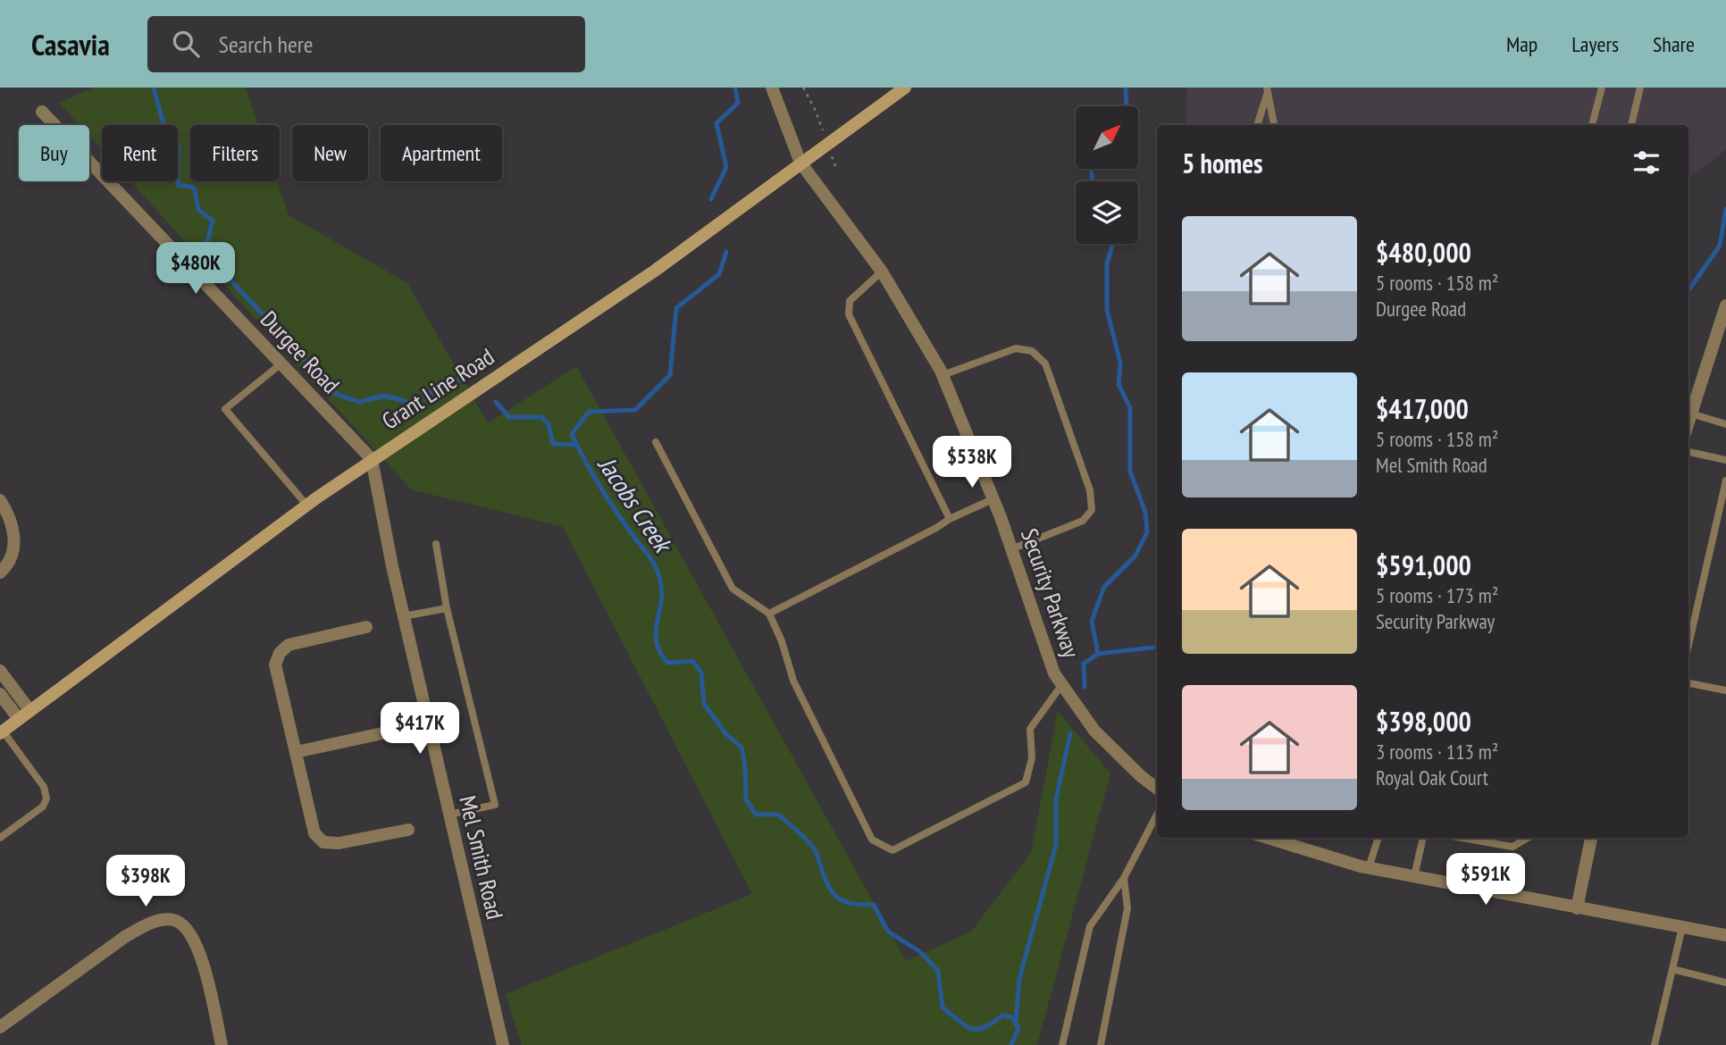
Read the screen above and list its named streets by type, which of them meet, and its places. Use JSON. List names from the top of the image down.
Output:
{
  "streets": {
    "main road": ["Grant Line Road"],
    "street": ["Durgee Road", "Security Parkway", "Mel Smith Road"]
  },
  "crossings": [
    ["Durgee Road", "Grant Line Road"],
    ["Durgee Road", "Mel Smith Road"],
    ["Grant Line Road", "Security Parkway"],
    ["Grant Line Road", "Mel Smith Road"]
  ],
  "water": ["Jacobs Creek"],
  "north": "top right",
  "page": {
    "header": "Casavia",
    "search": "Search here",
    "nav": ["Map", "Layers", "Share"],
    "chip": [
      "Buy",
      "Rent",
      "Filters",
      "New",
      "Apartment"
    ],
    "heading": "5 homes",
    "list": [
      {
        "name": "$480,000",
        "note": "5 rooms · 158 m² · Durgee Road"
      },
      {
        "name": "$417,000",
        "note": "5 rooms · 158 m² · Mel Smith Road"
      },
      {
        "name": "$591,000",
        "note": "5 rooms · 173 m² · Security Parkway"
      },
      {
        "name": "$398,000",
        "note": "3 rooms · 113 m² · Royal Oak Court"
      }
    ],
    "price": [
      "$480K",
      "$538K",
      "$417K",
      "$591K",
      "$398K"
    ]
  }
}
